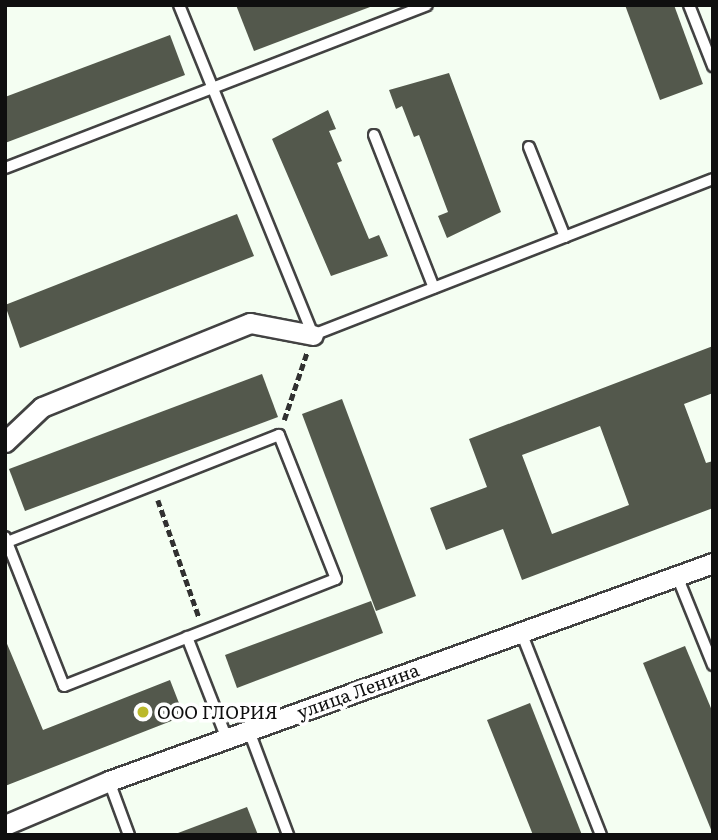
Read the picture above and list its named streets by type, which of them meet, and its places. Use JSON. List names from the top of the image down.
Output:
{
  "streets": {
    "street": ["улица Ленина"]
  },
  "places": ["ООО ГЛОРИЯ"]
}
